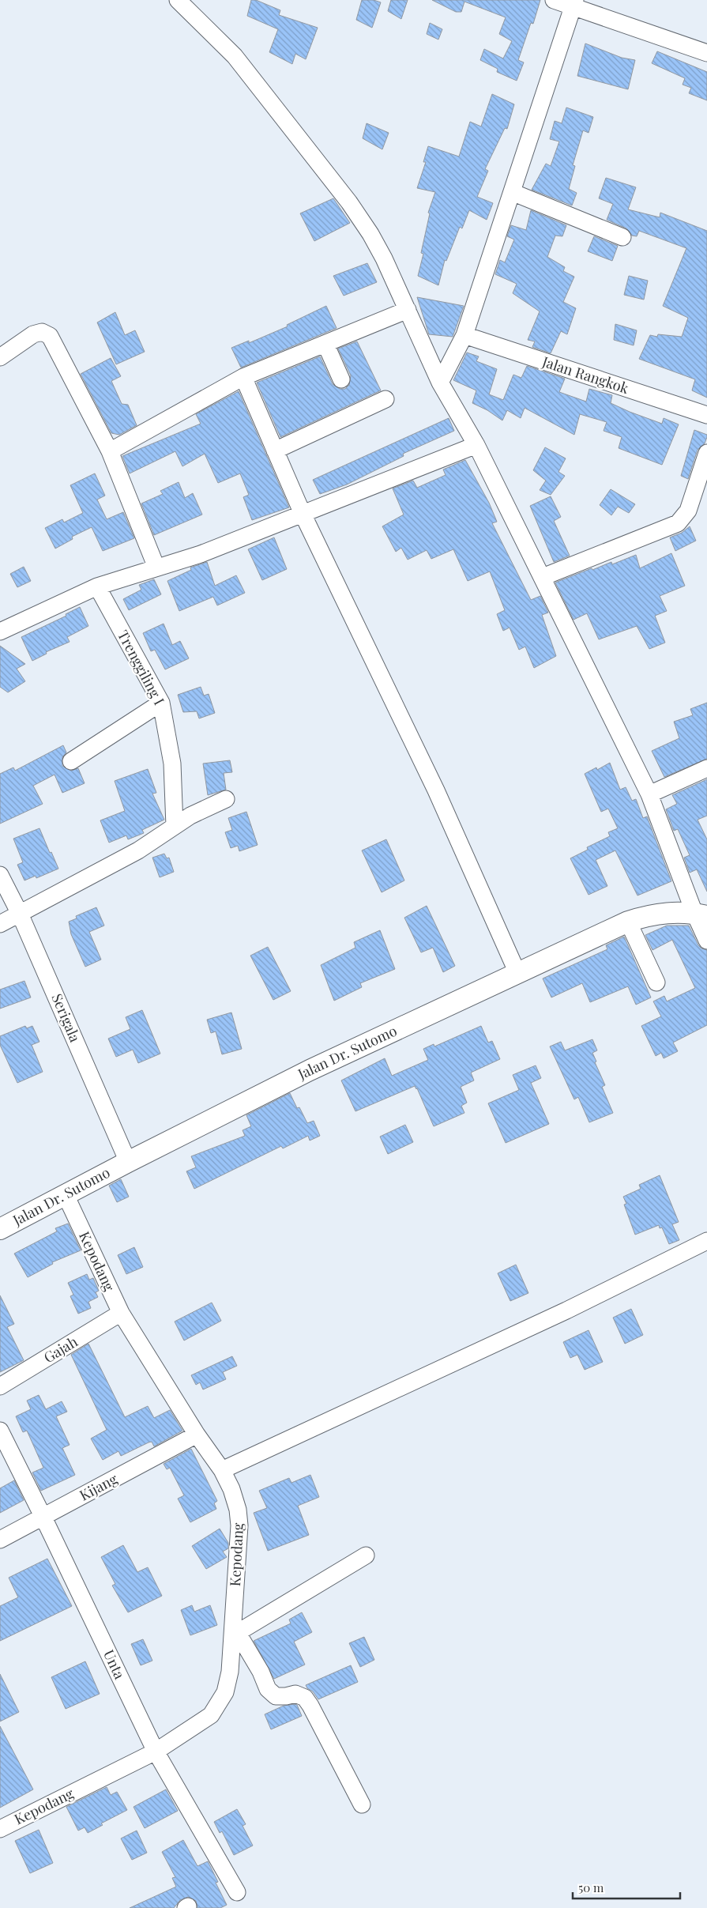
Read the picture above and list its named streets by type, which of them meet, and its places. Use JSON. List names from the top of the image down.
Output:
{
  "streets": {
    "street": [
      "Jalan Rangkok",
      "Trenggiling I",
      "Serigala",
      "Jalan Dr. Sutomo",
      "Kepodang",
      "Gajah",
      "Kijang",
      "Unta"
    ]
  },
  "crossings": [
    ["Serigala", "Jalan Dr. Sutomo"],
    ["Jalan Dr. Sutomo", "Kepodang"],
    ["Kepodang", "Gajah"],
    ["Kepodang", "Kijang"],
    ["Kepodang", "Unta"],
    ["Kijang", "Unta"]
  ],
  "scale_bar": "50 m"
}
